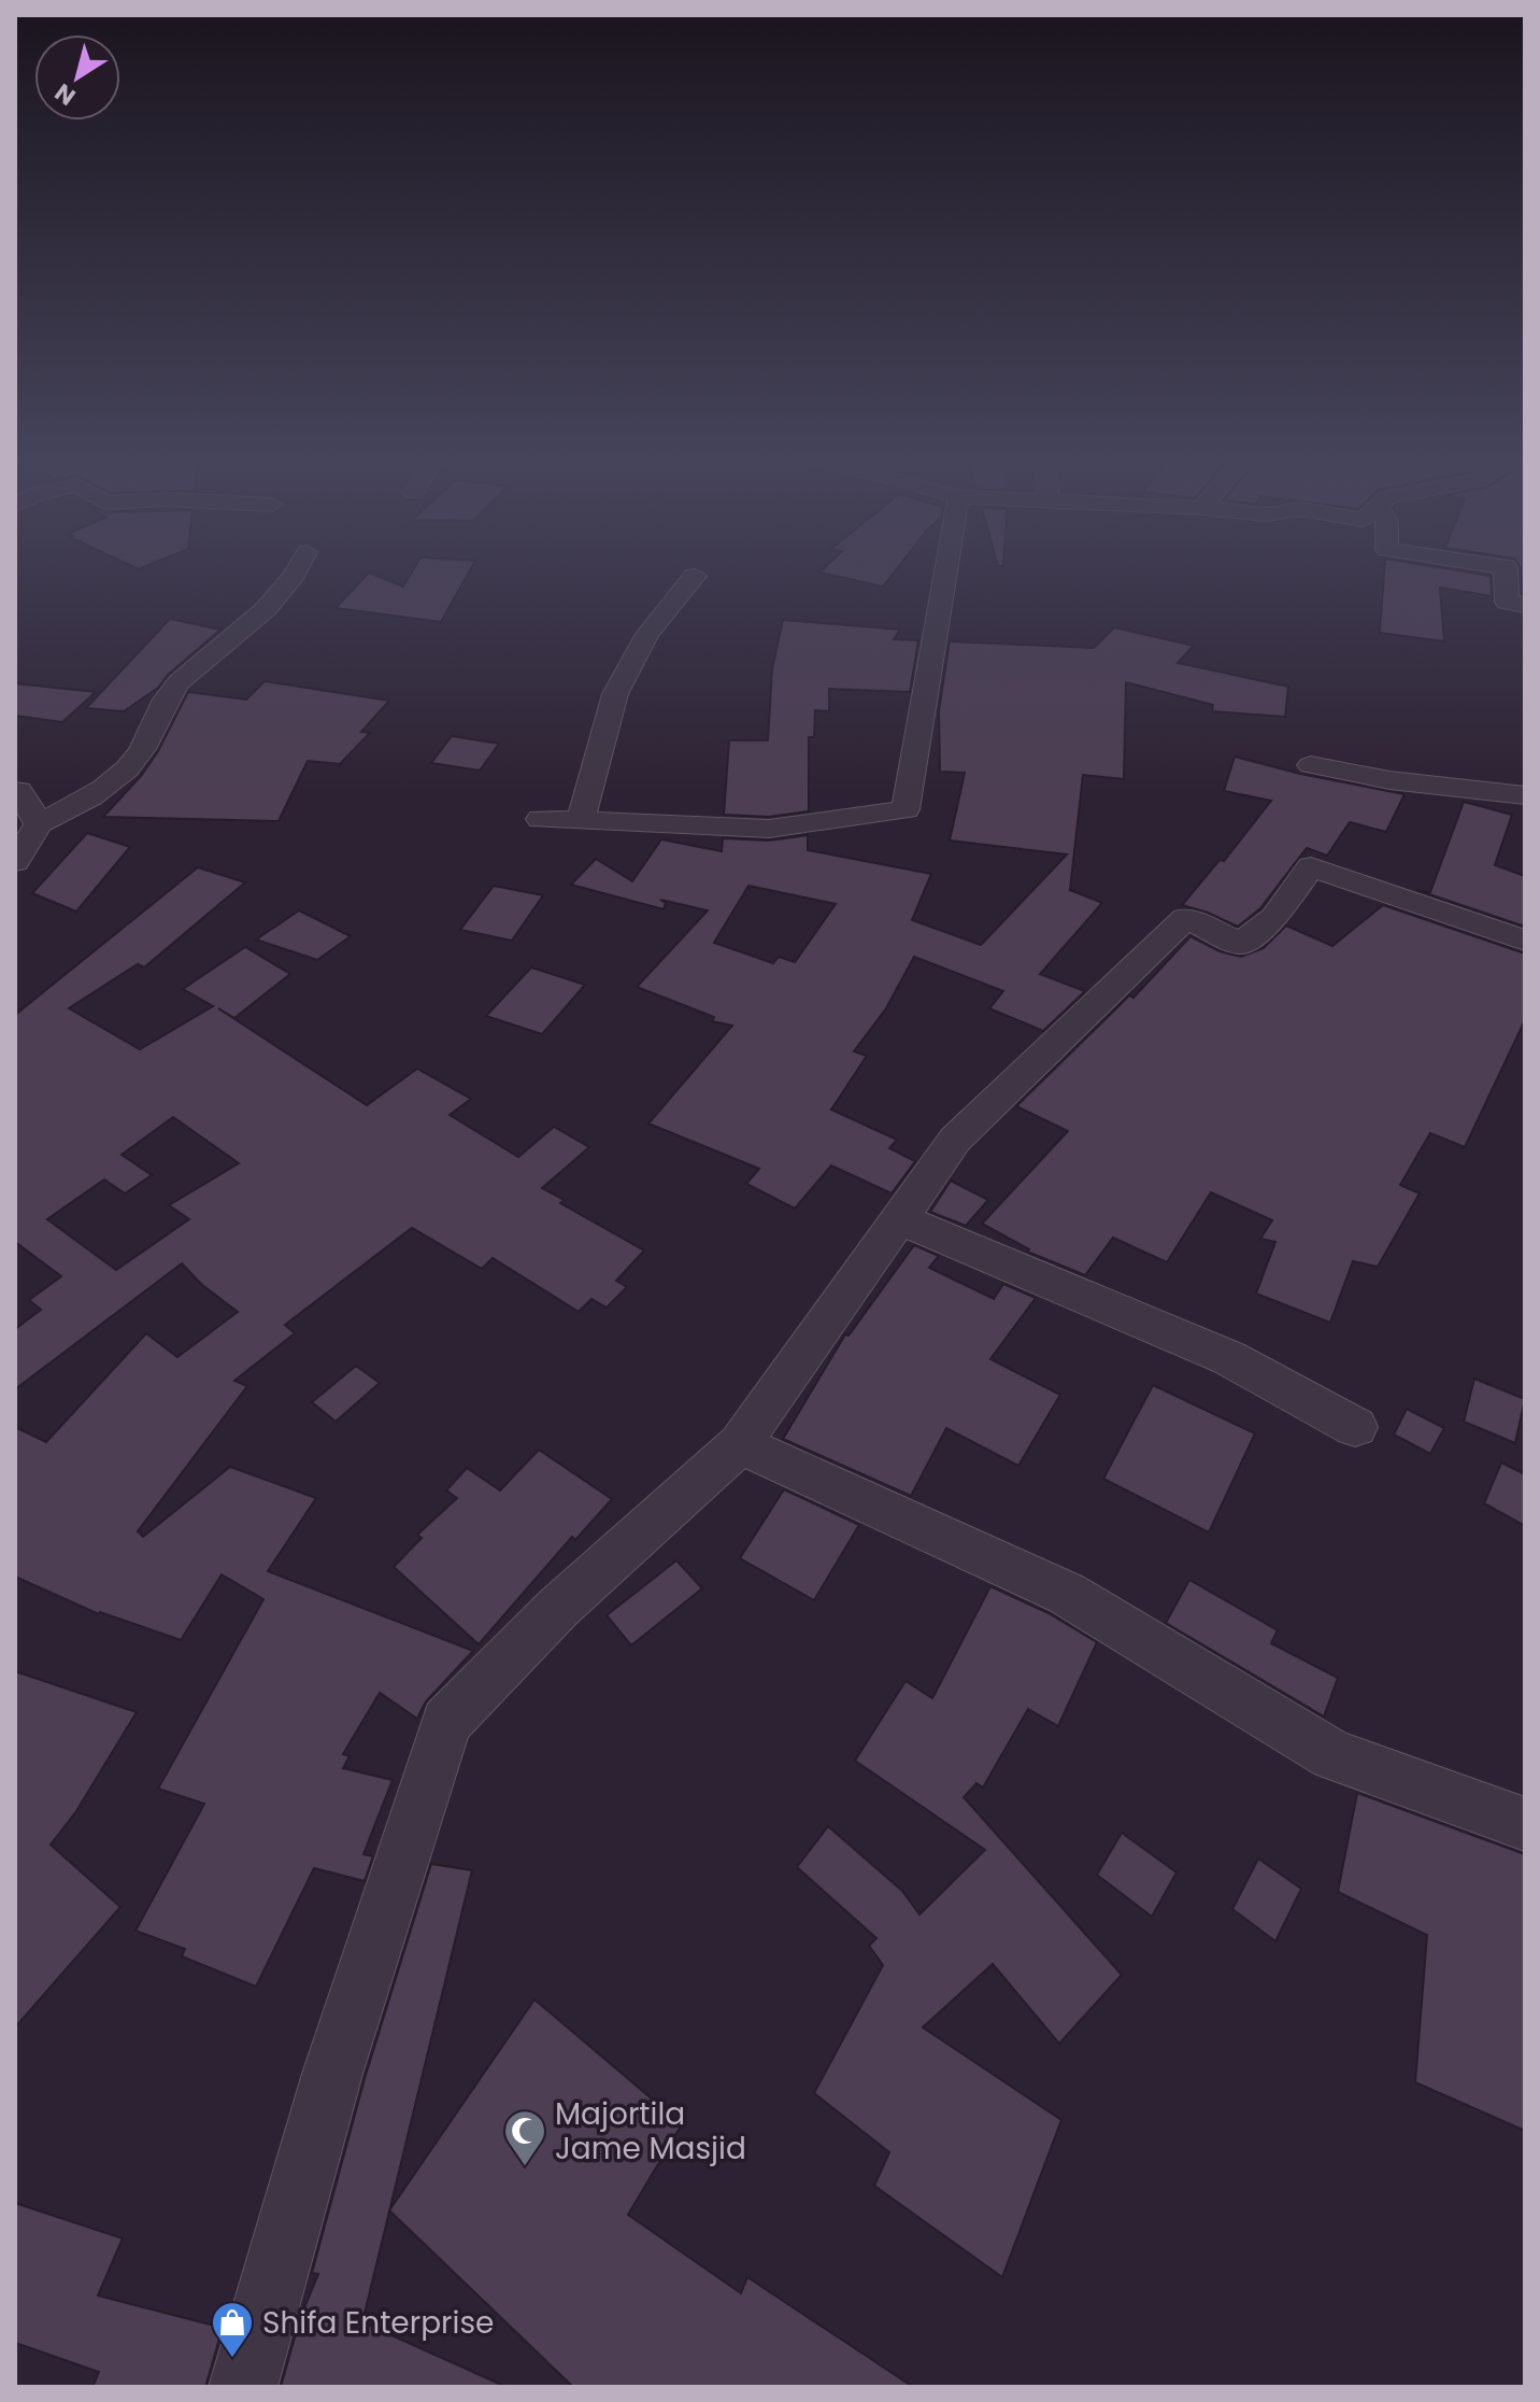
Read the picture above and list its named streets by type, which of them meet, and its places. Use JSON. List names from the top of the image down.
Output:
{
  "places": {
    "mosque": ["Majortila Jame Masjid"],
    "shop": ["Shifa Enterprise"]
  },
  "north": "bottom left"
}
